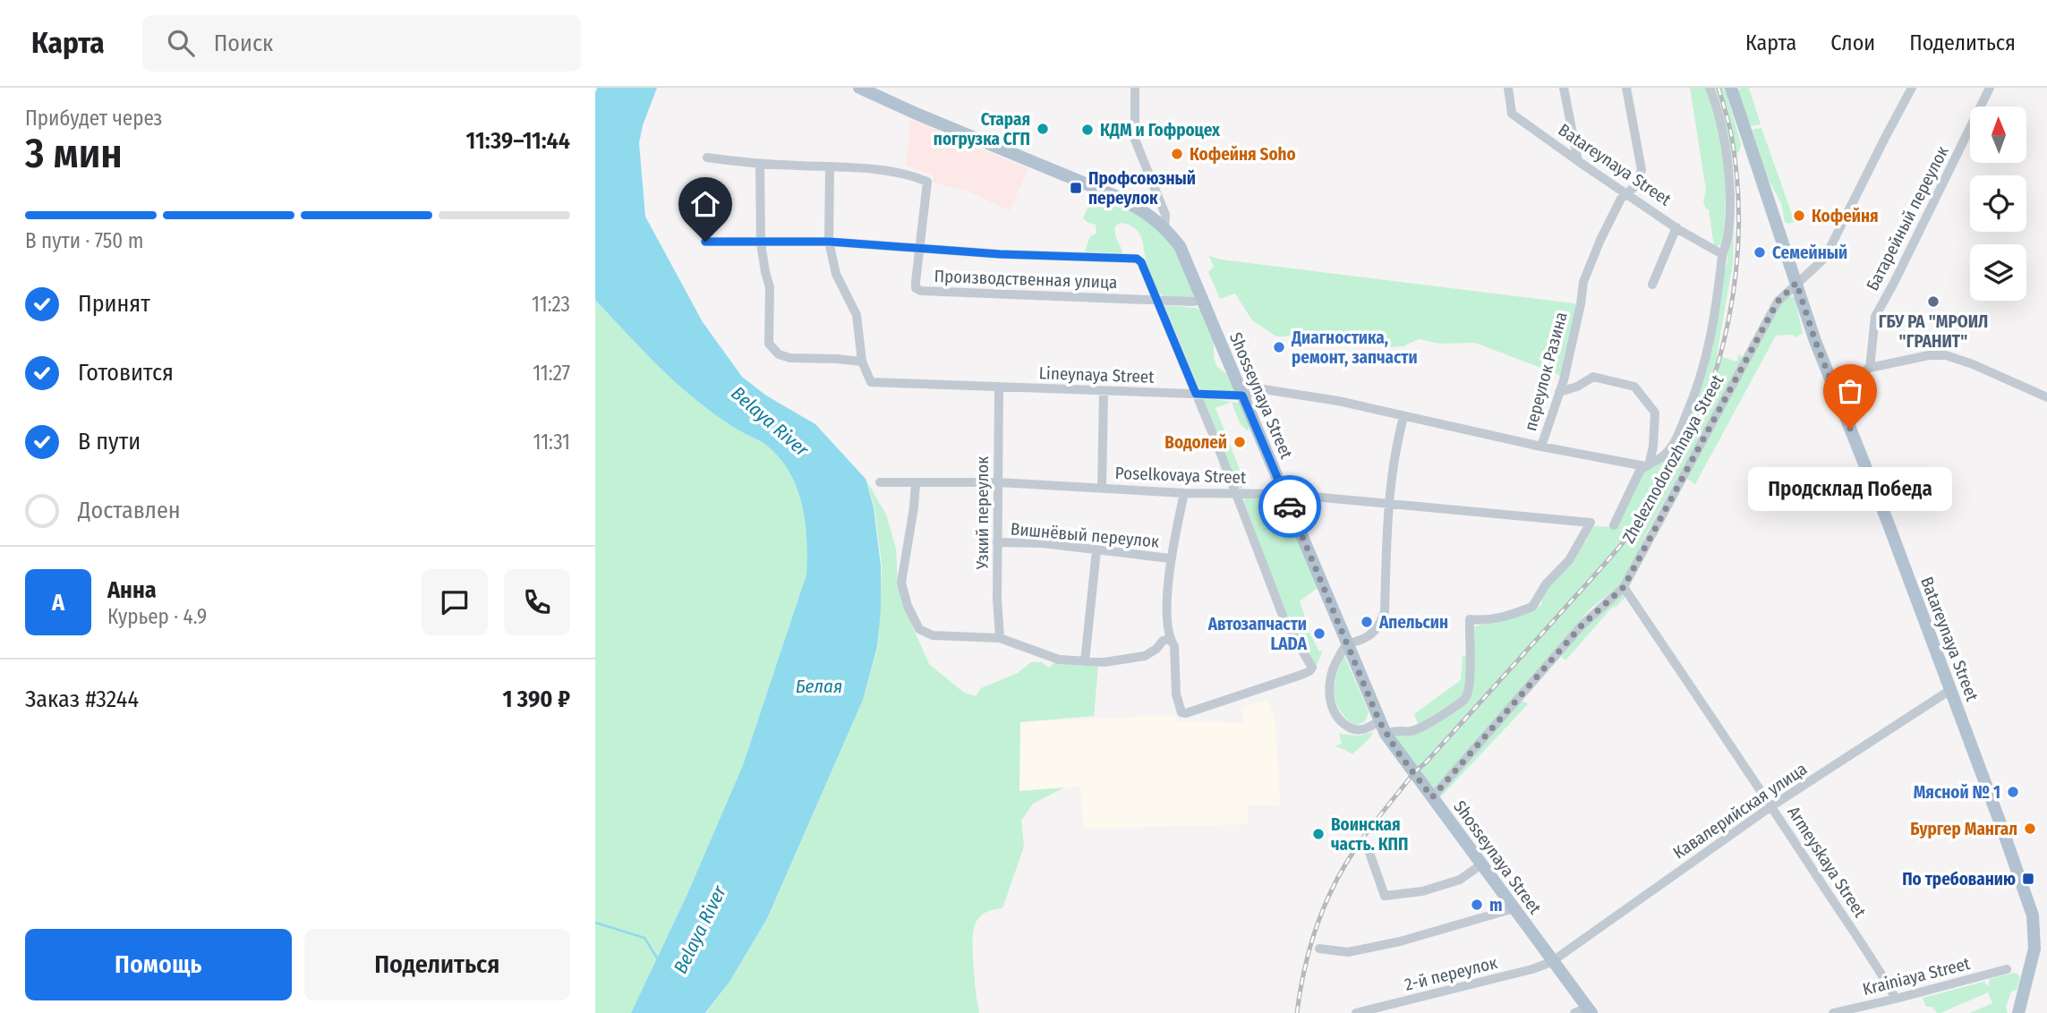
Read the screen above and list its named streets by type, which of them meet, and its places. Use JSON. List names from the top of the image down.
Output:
{
  "streets": {
    "main road": ["Batareynaya Street", "Shosseynaya Street"],
    "street": [
      "Батарейный переулок",
      "Производственная улица",
      "переулок Разина",
      "Lineynaya Street",
      "Zheleznodorozhnaya Street",
      "Poselkovaya Street",
      "Узкий переулок",
      "Вишнёвый переулок",
      "Кавалерийская улица",
      "Armeyskaya Street",
      "2-й переулок",
      "Krainiaya Street"
    ]
  },
  "crossings": [
    ["Batareynaya Street", "переулок Разина"],
    ["Batareynaya Street", "Zheleznodorozhnaya Street"],
    ["Batareynaya Street", "Кавалерийская улица"],
    ["Производственная улица", "Shosseynaya Street"],
    ["переулок Разина", "Lineynaya Street"],
    ["Lineynaya Street", "Shosseynaya Street"],
    ["Lineynaya Street", "Zheleznodorozhnaya Street"],
    ["Lineynaya Street", "Узкий переулок"],
    ["Shosseynaya Street", "Zheleznodorozhnaya Street"],
    ["Shosseynaya Street", "Poselkovaya Street"],
    ["Shosseynaya Street", "Кавалерийская улица"],
    ["Shosseynaya Street", "2-й переулок"],
    ["Zheleznodorozhnaya Street", "Armeyskaya Street"],
    ["Poselkovaya Street", "Узкий переулок"],
    ["Узкий переулок", "Вишнёвый переулок"],
    ["Кавалерийская улица", "Armeyskaya Street"],
    ["Кавалерийская улица", "2-й переулок"],
    ["Armeyskaya Street", "Krainiaya Street"]
  ],
  "water": ["Belaya River", "Белая"],
  "places": {
    "other": [
      "Старая погрузка СГП",
      "КДМ и Гофроцех",
      "Кофейня Soho",
      "Кофейня",
      "Семейный",
      "ГБУ РА \"МРОИЛ \"ГРАНИТ\"",
      "Диагностика, ремонт, запчасти",
      "Продсклад Победа",
      "Водолей",
      "Апельсин",
      "Автозапчасти LADA",
      "Мясной № 1",
      "Бургер Мангал",
      "Воинская часть. КПП",
      "m"
    ],
    "transit": ["Профсоюзный переулок", "По требованию"]
  },
  "north": "top",
  "page": {
    "header": "Карта",
    "search": "Поиск",
    "nav": ["Карта", "Слои", "Поделиться"],
    "heading": ["3 мин", "Прибудет через", "11:39–11:44"],
    "panel": [
      "Анна",
      "Курьер · 4.9",
      "Заказ #3244",
      "1 390 ₽"
    ],
    "bar": "В пути · 750 m",
    "list": [
      ["Принят", "11:23"],
      ["Готовится", "11:27"],
      ["В пути", "11:31"],
      "Доставлен"
    ],
    "bubble": "Продсклад Победа",
    "round": "А",
    "buttons": ["Помощь", "Поделиться"]
  }
}
